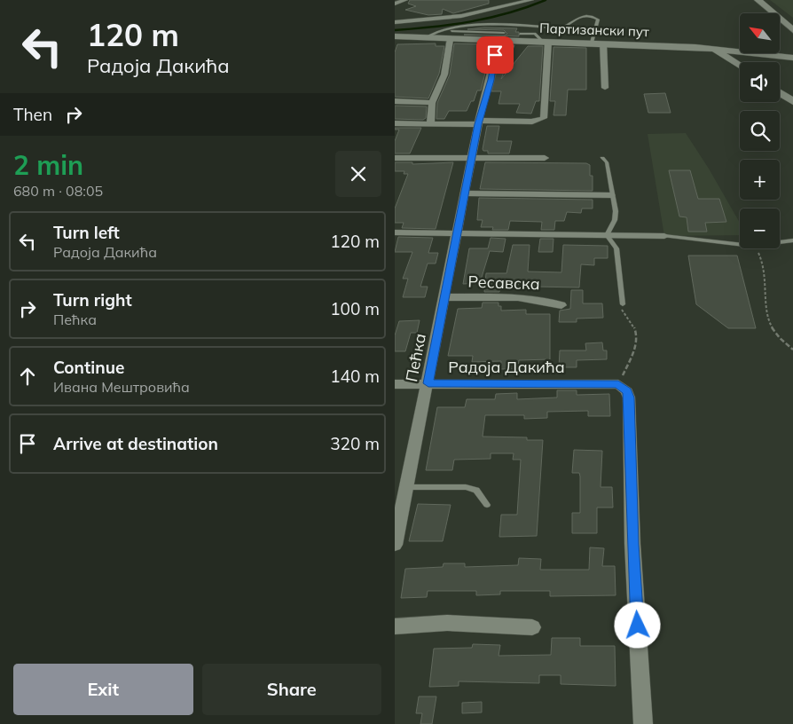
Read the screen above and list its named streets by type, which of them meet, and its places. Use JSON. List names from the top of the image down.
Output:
{
  "streets": {
    "main road": ["Партизански пут"],
    "street": ["Ресавска", "Пећка", "Радоја Дакића"]
  },
  "crossings": [
    ["Партизански пут", "Пећка"],
    ["Ресавска", "Пећка"],
    ["Пећка", "Радоја Дакића"]
  ],
  "north": "top left",
  "page": {
    "turn": ["120 m", "Радоја Дакића"],
    "map_buttons": ["+", "−"],
    "then": "Then",
    "heading": ["2 min", "680 m · 08:05"],
    "list": [
      {
        "name": "Turn left",
        "note": "Радоја Дакића",
        "value": "120 m"
      },
      {
        "name": "Turn right",
        "note": "Пећка",
        "value": "100 m"
      },
      {
        "name": "Continue",
        "note": "Ивана Мештровића",
        "value": "140 m"
      },
      {
        "name": "Arrive at destination",
        "value": "320 m"
      }
    ],
    "buttons": ["Exit", "Share"]
  }
}
